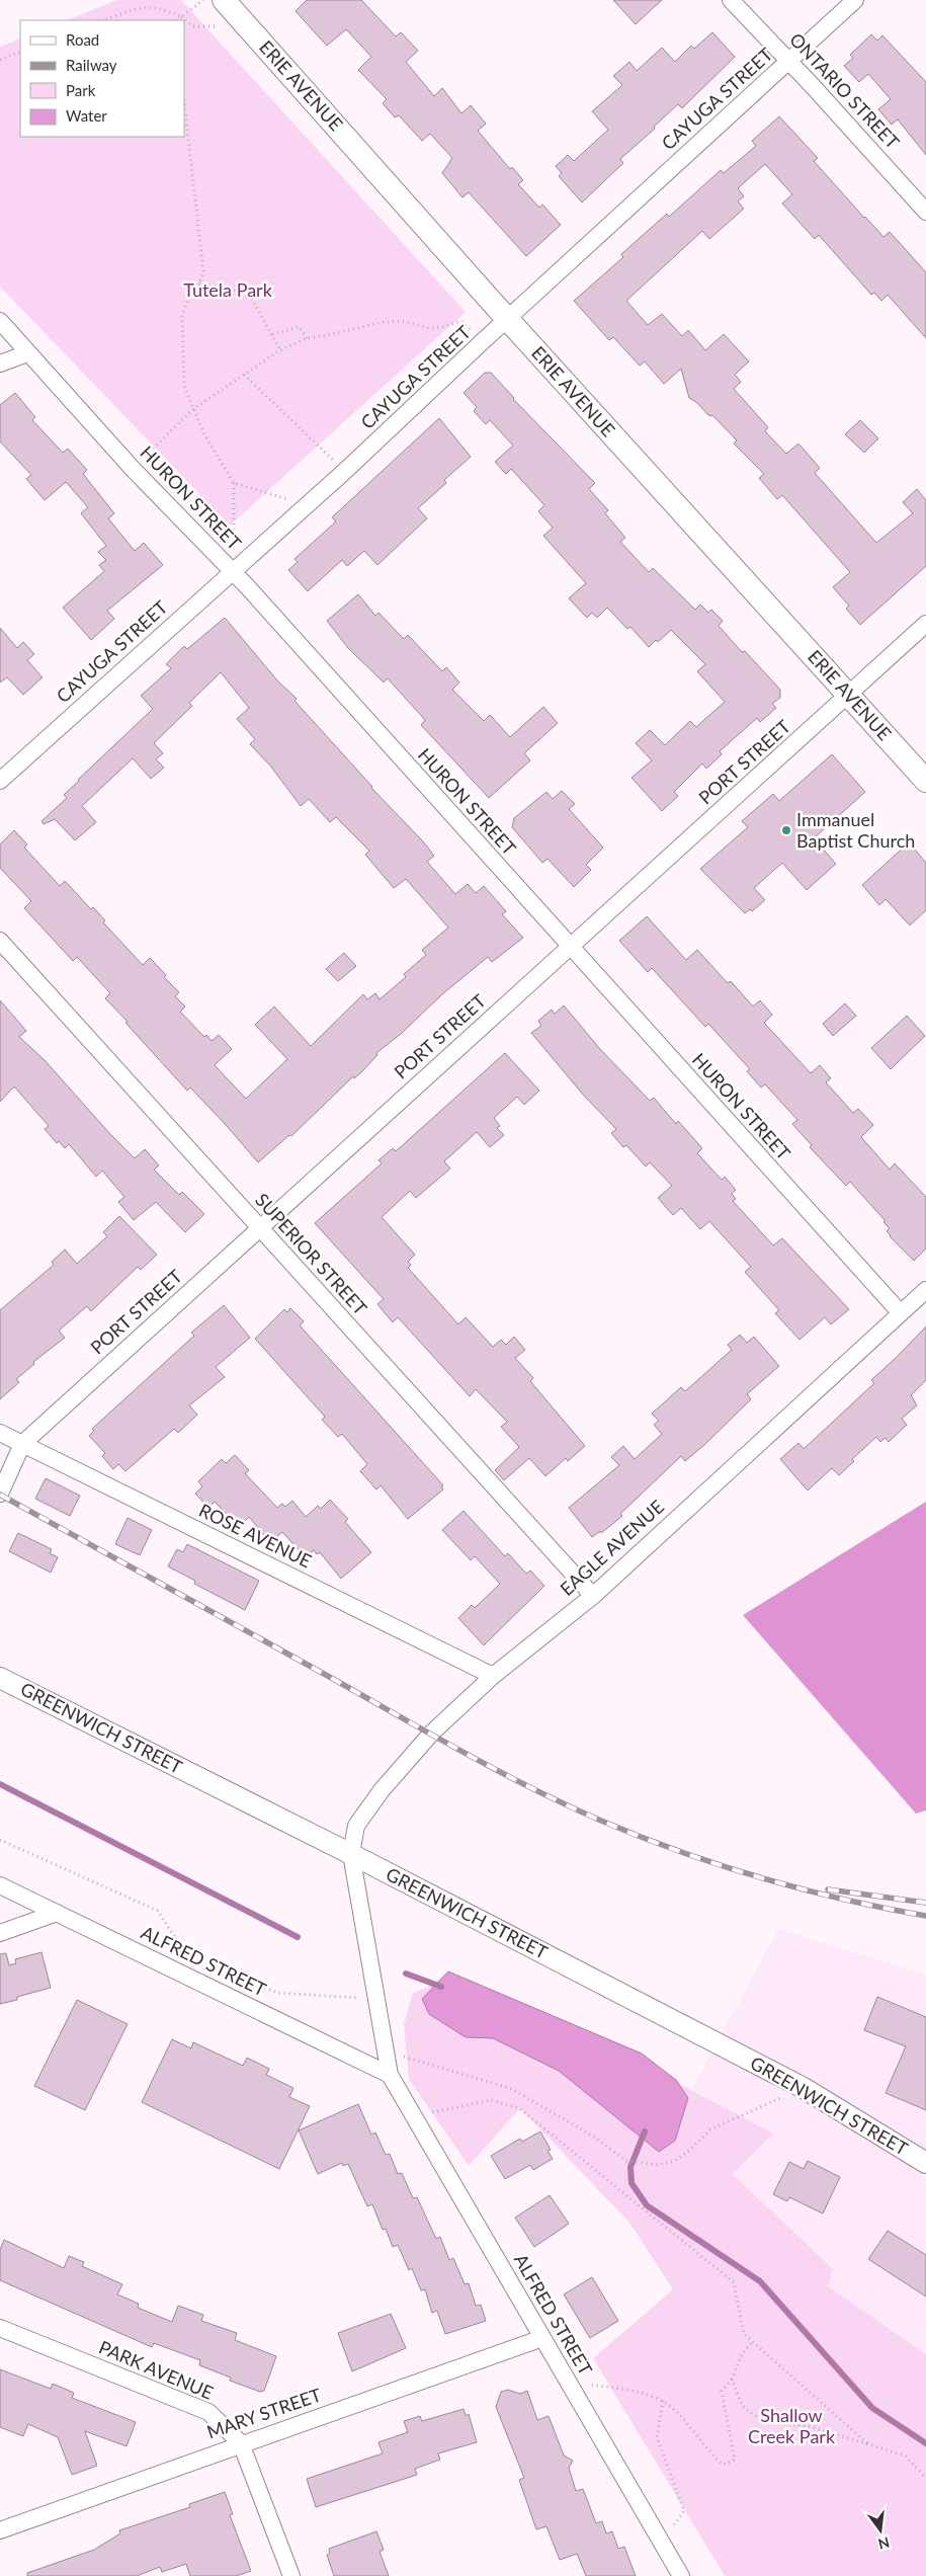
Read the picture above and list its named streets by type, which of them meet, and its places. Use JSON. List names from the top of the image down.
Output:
{
  "streets": {
    "main road": ["ERIE AVENUE"],
    "street": [
      "ONTARIO STREET",
      "CAYUGA STREET",
      "HURON STREET",
      "PORT STREET",
      "SUPERIOR STREET",
      "ROSE AVENUE",
      "EAGLE AVENUE",
      "GREENWICH STREET",
      "ALFRED STREET",
      "PARK AVENUE",
      "MARY STREET"
    ]
  },
  "crossings": [
    ["ERIE AVENUE", "CAYUGA STREET"],
    ["ERIE AVENUE", "PORT STREET"],
    ["ONTARIO STREET", "CAYUGA STREET"],
    ["CAYUGA STREET", "HURON STREET"],
    ["HURON STREET", "PORT STREET"],
    ["HURON STREET", "EAGLE AVENUE"],
    ["PORT STREET", "SUPERIOR STREET"],
    ["PORT STREET", "ROSE AVENUE"],
    ["SUPERIOR STREET", "EAGLE AVENUE"],
    ["ROSE AVENUE", "EAGLE AVENUE"],
    ["EAGLE AVENUE", "GREENWICH STREET"],
    ["EAGLE AVENUE", "ALFRED STREET"],
    ["GREENWICH STREET", "ALFRED STREET"],
    ["ALFRED STREET", "MARY STREET"],
    ["PARK AVENUE", "MARY STREET"]
  ],
  "parks": ["Tutela Park", "Shallow Creek Park"],
  "places": ["Immanuel Baptist Church"],
  "legend": [
    "Road",
    "Railway",
    "Park",
    "Water"
  ],
  "north": "bottom"
}
